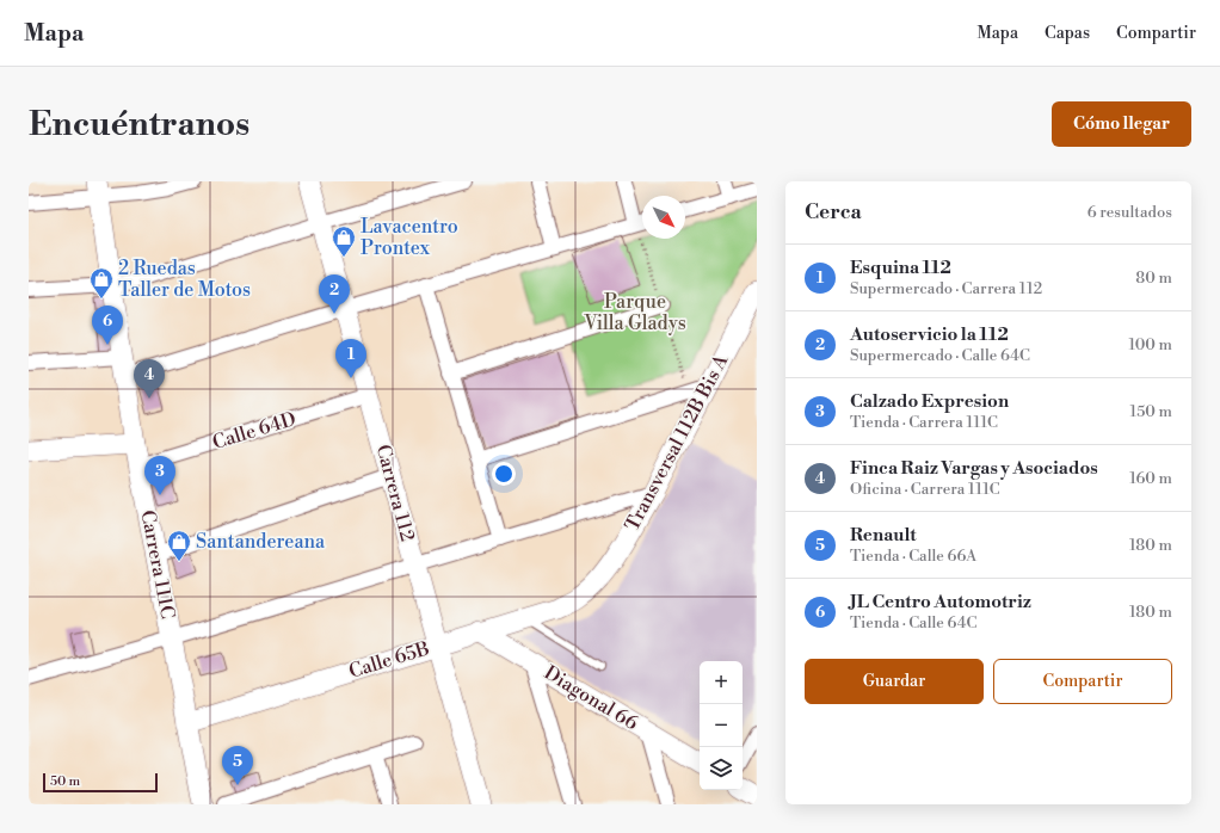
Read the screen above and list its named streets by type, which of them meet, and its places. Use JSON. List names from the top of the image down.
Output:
{
  "streets": {
    "street": [
      "Calle 64D",
      "Transversal 112B Bis A",
      "Carrera 112",
      "Carrera 111C",
      "Calle 65B",
      "Diagonal 66"
    ]
  },
  "crossings": [
    ["Calle 64D", "Carrera 112"],
    ["Calle 64D", "Carrera 111C"],
    ["Transversal 112B Bis A", "Calle 65B"],
    ["Carrera 112", "Calle 65B"],
    ["Carrera 111C", "Calle 65B"],
    ["Calle 65B", "Diagonal 66"]
  ],
  "parks": ["Parque Villa Gladys"],
  "places": {
    "shop": ["Lavacentro Prontex", "2 Ruedas Taller de Motos", "Santandereana"]
  },
  "scale_bar": "50 m",
  "north": "bottom right",
  "page": {
    "header": "Mapa",
    "nav": ["Mapa", "Capas", "Compartir"],
    "buttons": [
      "Cómo llegar",
      ["Guardar", "Compartir"]
    ],
    "title": "Encuéntranos",
    "heading": ["Cerca", "6 resultados"],
    "list": [
      {
        "mark": "1",
        "name": "Esquina 112",
        "note": "Supermercado · Carrera 112",
        "value": "80 m"
      },
      {
        "mark": "2",
        "name": "Autoservicio la 112",
        "note": "Supermercado · Calle 64C",
        "value": "100 m"
      },
      {
        "mark": "3",
        "name": "Calzado Expresion",
        "note": "Tienda · Carrera 111C",
        "value": "150 m"
      },
      {
        "mark": "4",
        "name": "Finca Raiz Vargas y Asociados",
        "note": "Oficina · Carrera 111C",
        "value": "160 m"
      },
      {
        "mark": "5",
        "name": "Renault",
        "note": "Tienda · Calle 66A",
        "value": "180 m"
      },
      {
        "mark": "6",
        "name": "JL Centro Automotriz",
        "note": "Tienda · Calle 64C",
        "value": "180 m"
      }
    ],
    "pins": [
      "2",
      "6",
      "1",
      "4",
      "3",
      "5"
    ],
    "map_buttons": ["+", "−"],
    "scale": "50 m"
  }
}
